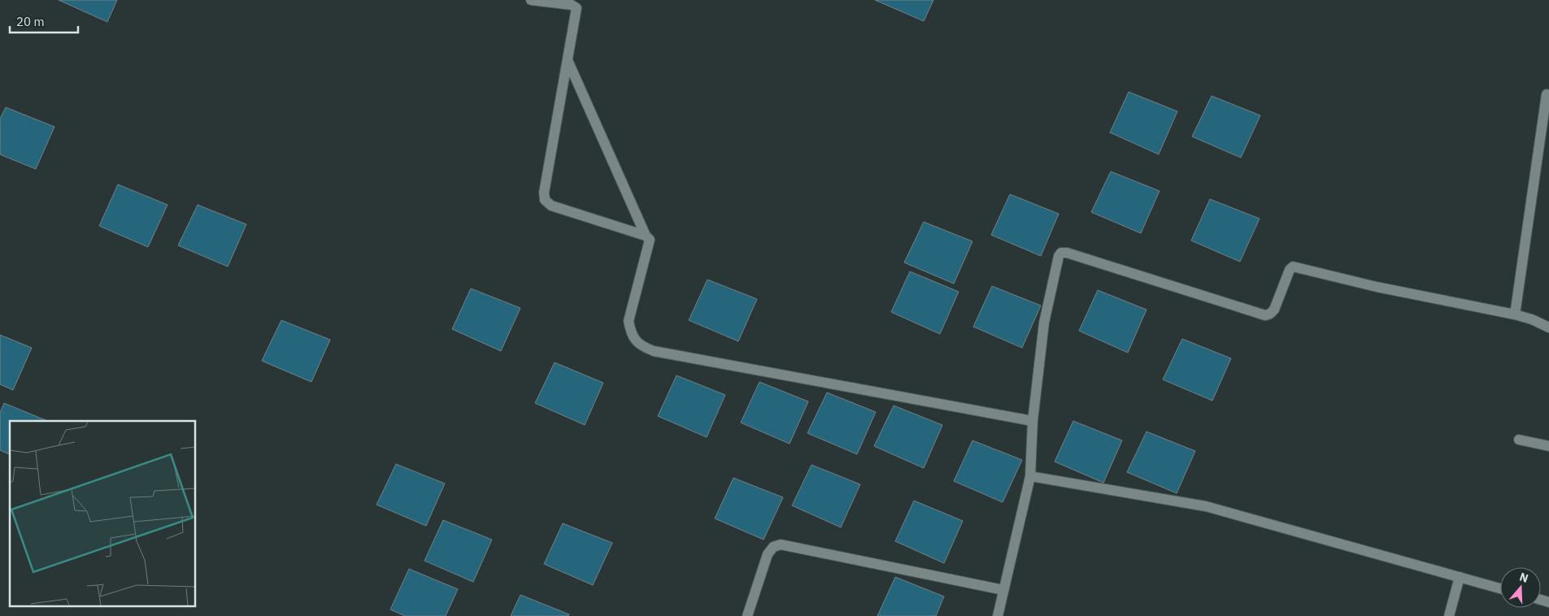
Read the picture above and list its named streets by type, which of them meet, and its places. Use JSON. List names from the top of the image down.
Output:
{
  "scale_bar": "20 m",
  "north": "top"
}
